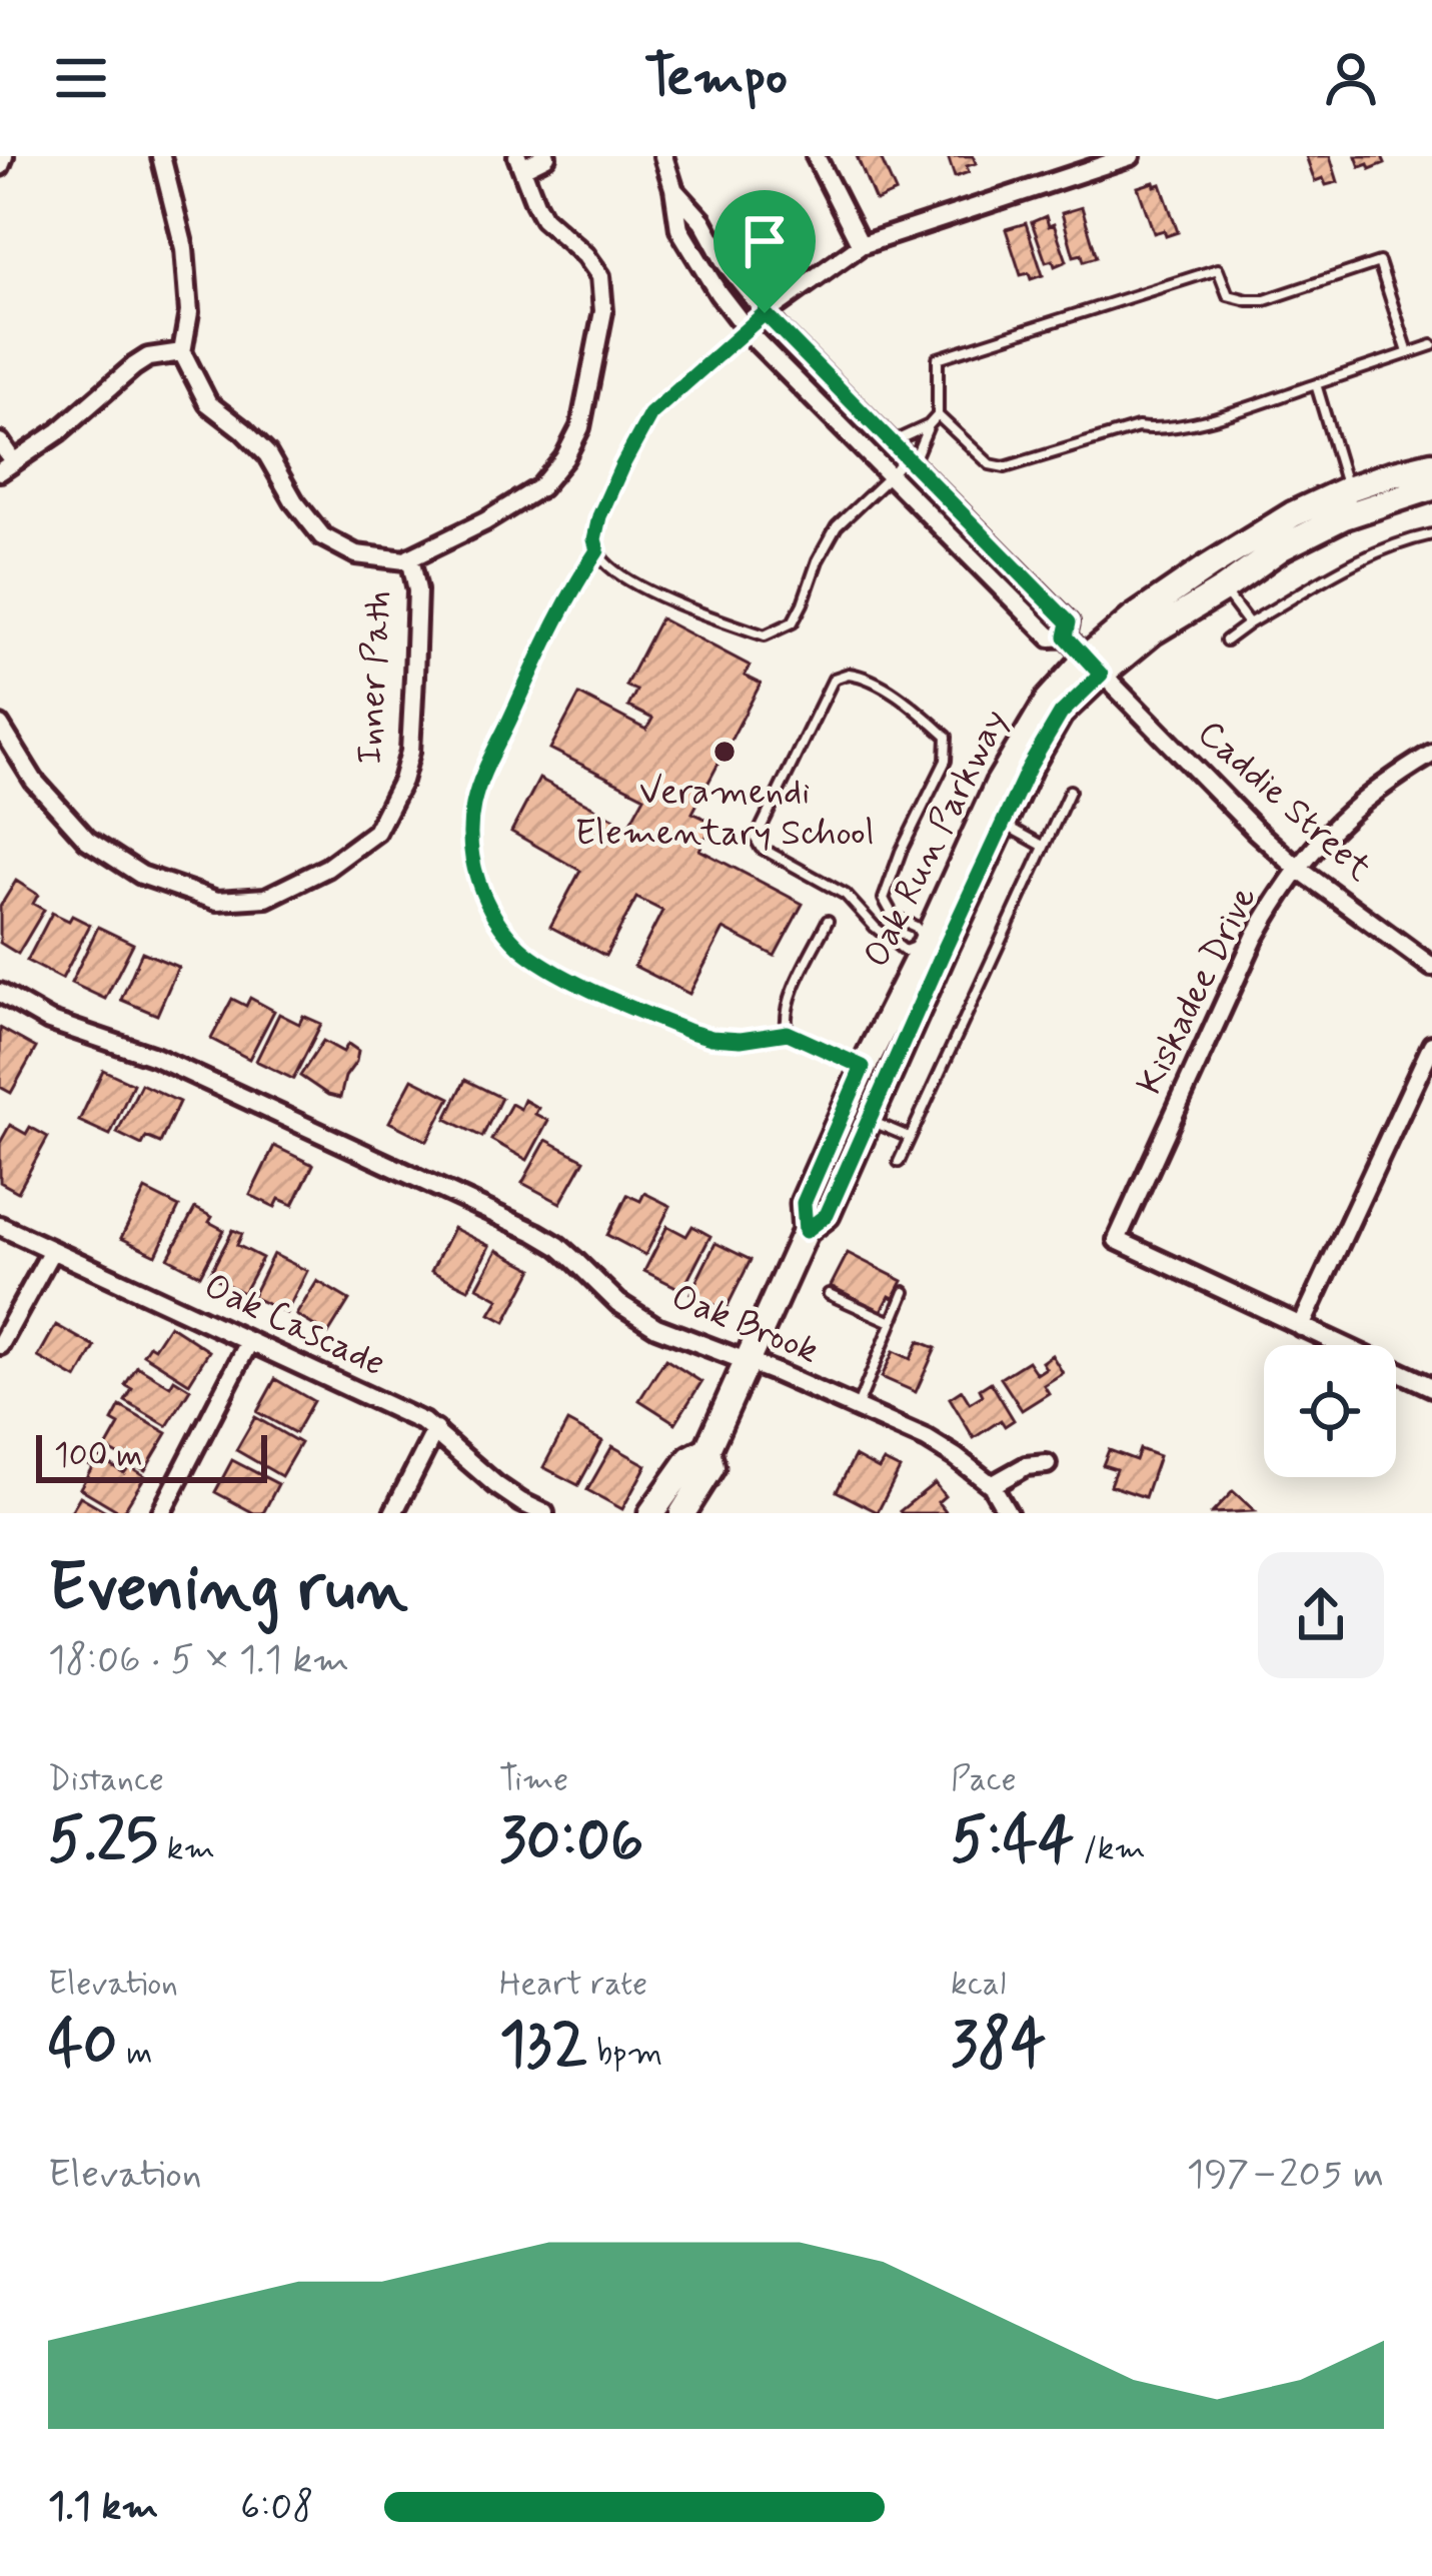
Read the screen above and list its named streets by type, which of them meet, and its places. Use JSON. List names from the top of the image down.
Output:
{
  "streets": {
    "street": [
      "Inner Path",
      "Caddie Street",
      "Oak Run Parkway",
      "Kiskadee Drive",
      "Oak Brook",
      "Oak Cascade"
    ]
  },
  "crossings": [
    ["Caddie Street", "Oak Run Parkway"],
    ["Caddie Street", "Kiskadee Drive"],
    ["Oak Run Parkway", "Oak Brook"]
  ],
  "places": ["Veramendi Elementary School"],
  "scale_bar": "100 m",
  "page": {
    "header": "Tempo",
    "scale": "100 m",
    "heading": ["Evening run", "18:06 · 5 × 1.1 km"],
    "stats": [
      ["Distance", "5.25 km"],
      ["Time", "30:06"],
      ["Pace", "5:44 /km"],
      ["Elevation", "40 m"],
      ["Heart rate", "132 bpm"],
      ["kcal", "384"]
    ],
    "chart": ["Elevation", "197–205 m"],
    "list": [
      {
        "name": "1.1 km",
        "note": "6:08"
      }
    ]
  }
}
